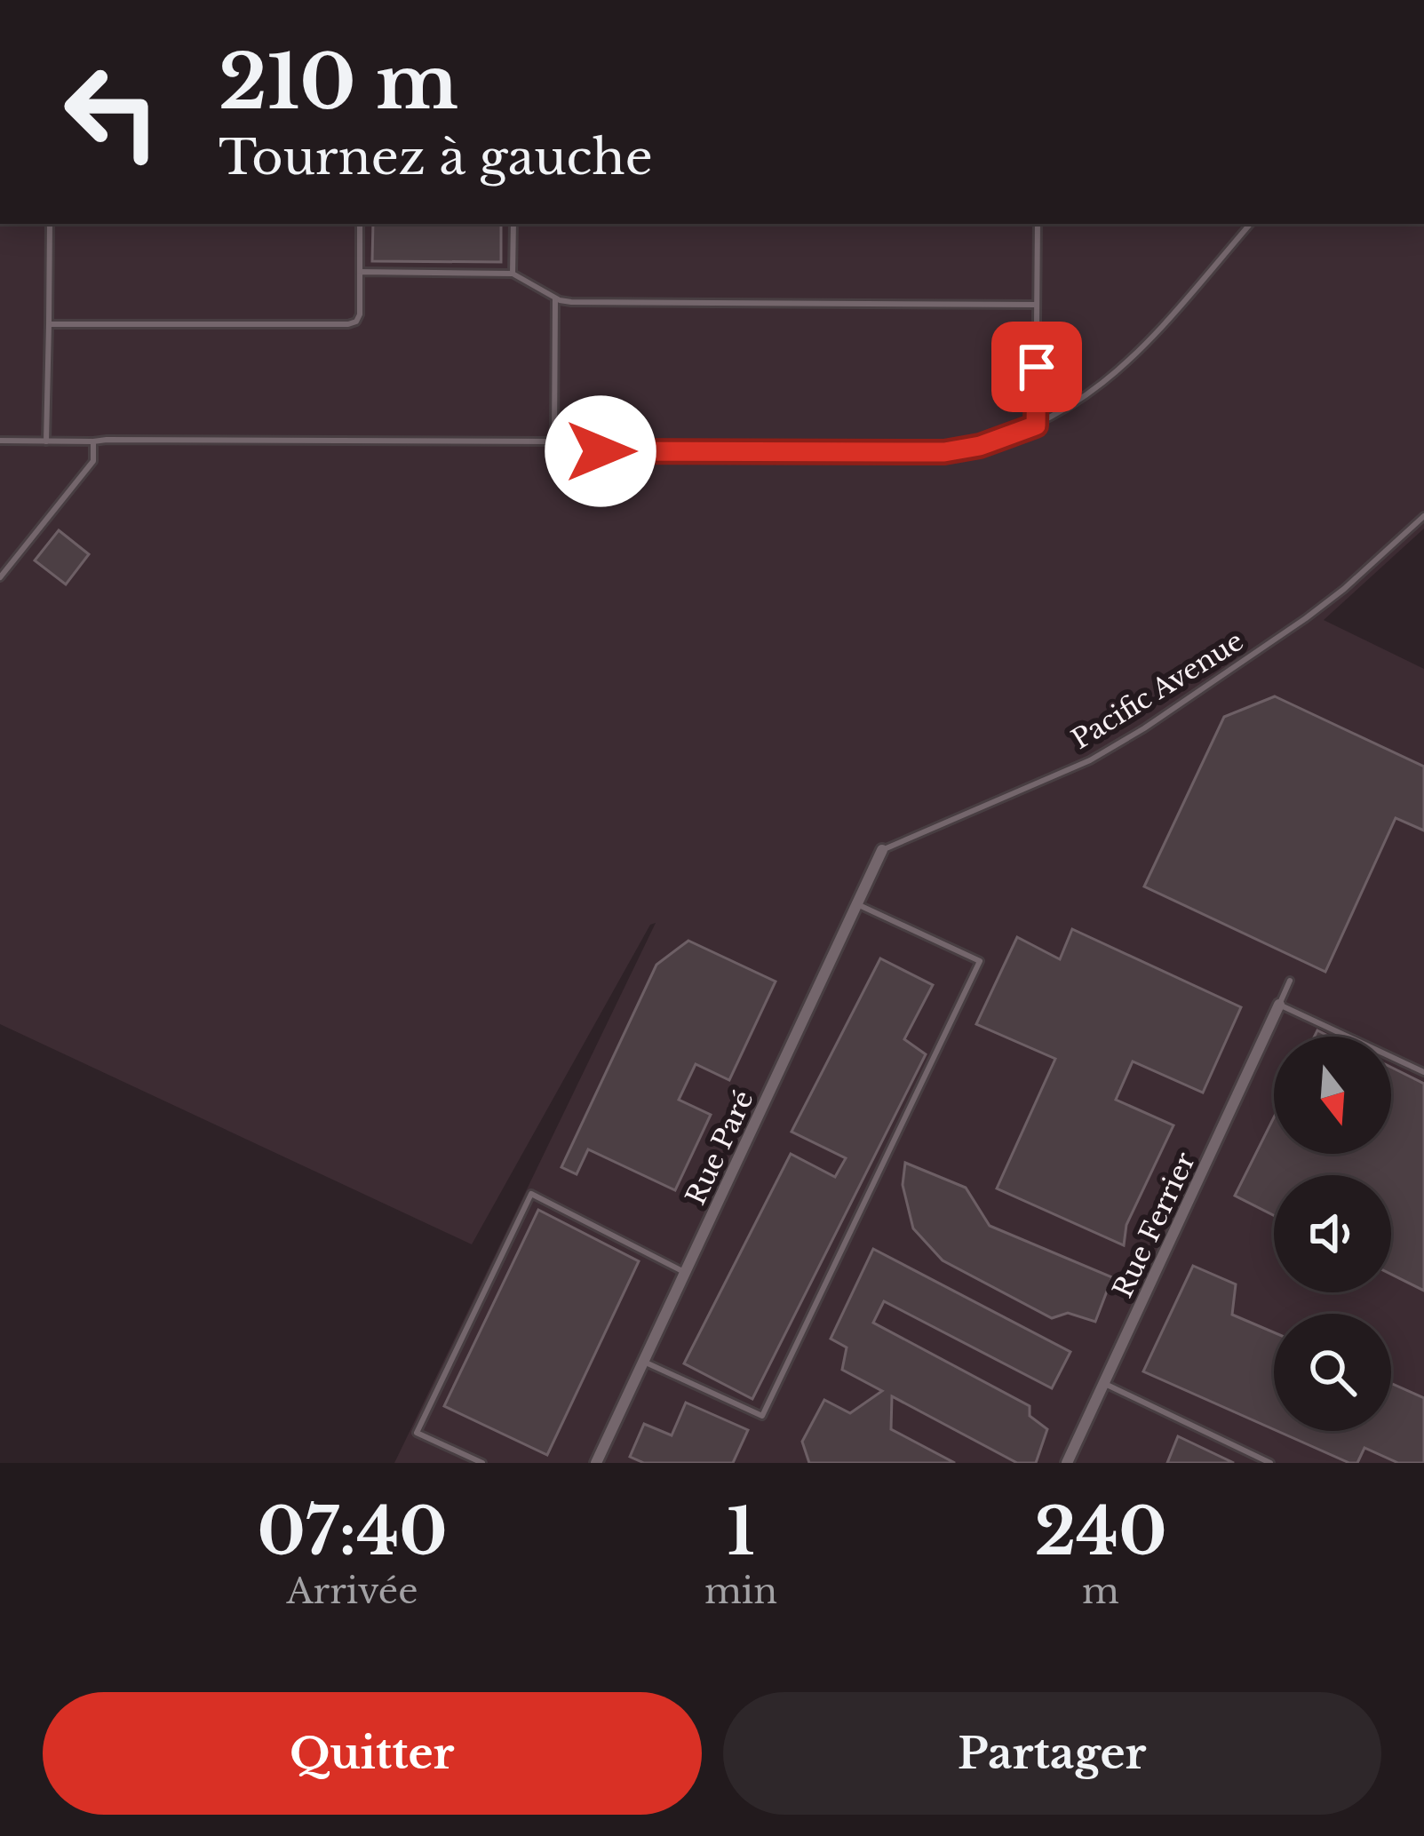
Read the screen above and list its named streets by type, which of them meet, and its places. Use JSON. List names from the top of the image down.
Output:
{
  "streets": {
    "street": ["Rue Paré", "Rue Ferrier"],
    "lane": ["Pacific Avenue"]
  },
  "crossings": [
    ["Pacific Avenue", "Rue Paré"]
  ],
  "north": "bottom",
  "page": {
    "turn": ["210 m", "Tournez à gauche"],
    "eta": [
      "07:40",
      "Arrivée",
      "1",
      "min",
      "240",
      "m"
    ],
    "buttons": ["Quitter", "Partager"]
  }
}
